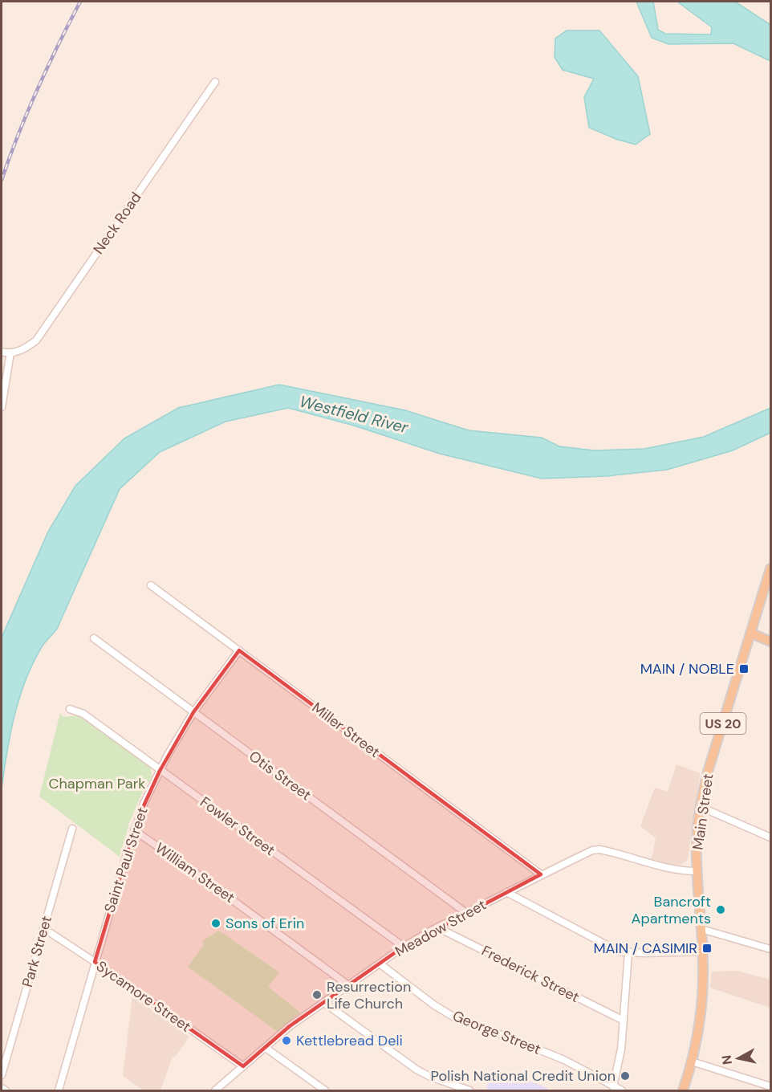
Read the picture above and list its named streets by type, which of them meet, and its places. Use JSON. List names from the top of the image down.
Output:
{
  "streets": {
    "main road": ["US 20", "Main Street"],
    "street": [
      "Neck Road",
      "Miller Street",
      "Otis Street",
      "Fowler Street",
      "Saint Paul Street",
      "William Street",
      "Meadow Street",
      "Park Street",
      "Frederick Street",
      "Sycamore Street",
      "George Street"
    ]
  },
  "crossings": [
    ["Miller Street", "Saint Paul Street"],
    ["Miller Street", "Meadow Street"],
    ["Otis Street", "Saint Paul Street"],
    ["Otis Street", "Meadow Street"],
    ["Main Street", "Meadow Street"],
    ["Fowler Street", "Saint Paul Street"],
    ["Fowler Street", "Meadow Street"],
    ["Saint Paul Street", "William Street"],
    ["Saint Paul Street", "Sycamore Street"],
    ["William Street", "Meadow Street"],
    ["Meadow Street", "Frederick Street"],
    ["Meadow Street", "Sycamore Street"],
    ["Meadow Street", "George Street"],
    ["Park Street", "Sycamore Street"]
  ],
  "water": ["Westfield River"],
  "parks": ["Chapman Park"],
  "places": {
    "transit": ["MAIN / NOBLE", "MAIN / CASIMIR"],
    "other": [
      "Bancroft Apartments",
      "Sons of Erin",
      "Resurrection Life Church",
      "Kettlebread Deli",
      "Polish National Credit Union"
    ]
  },
  "north": "left"
}
